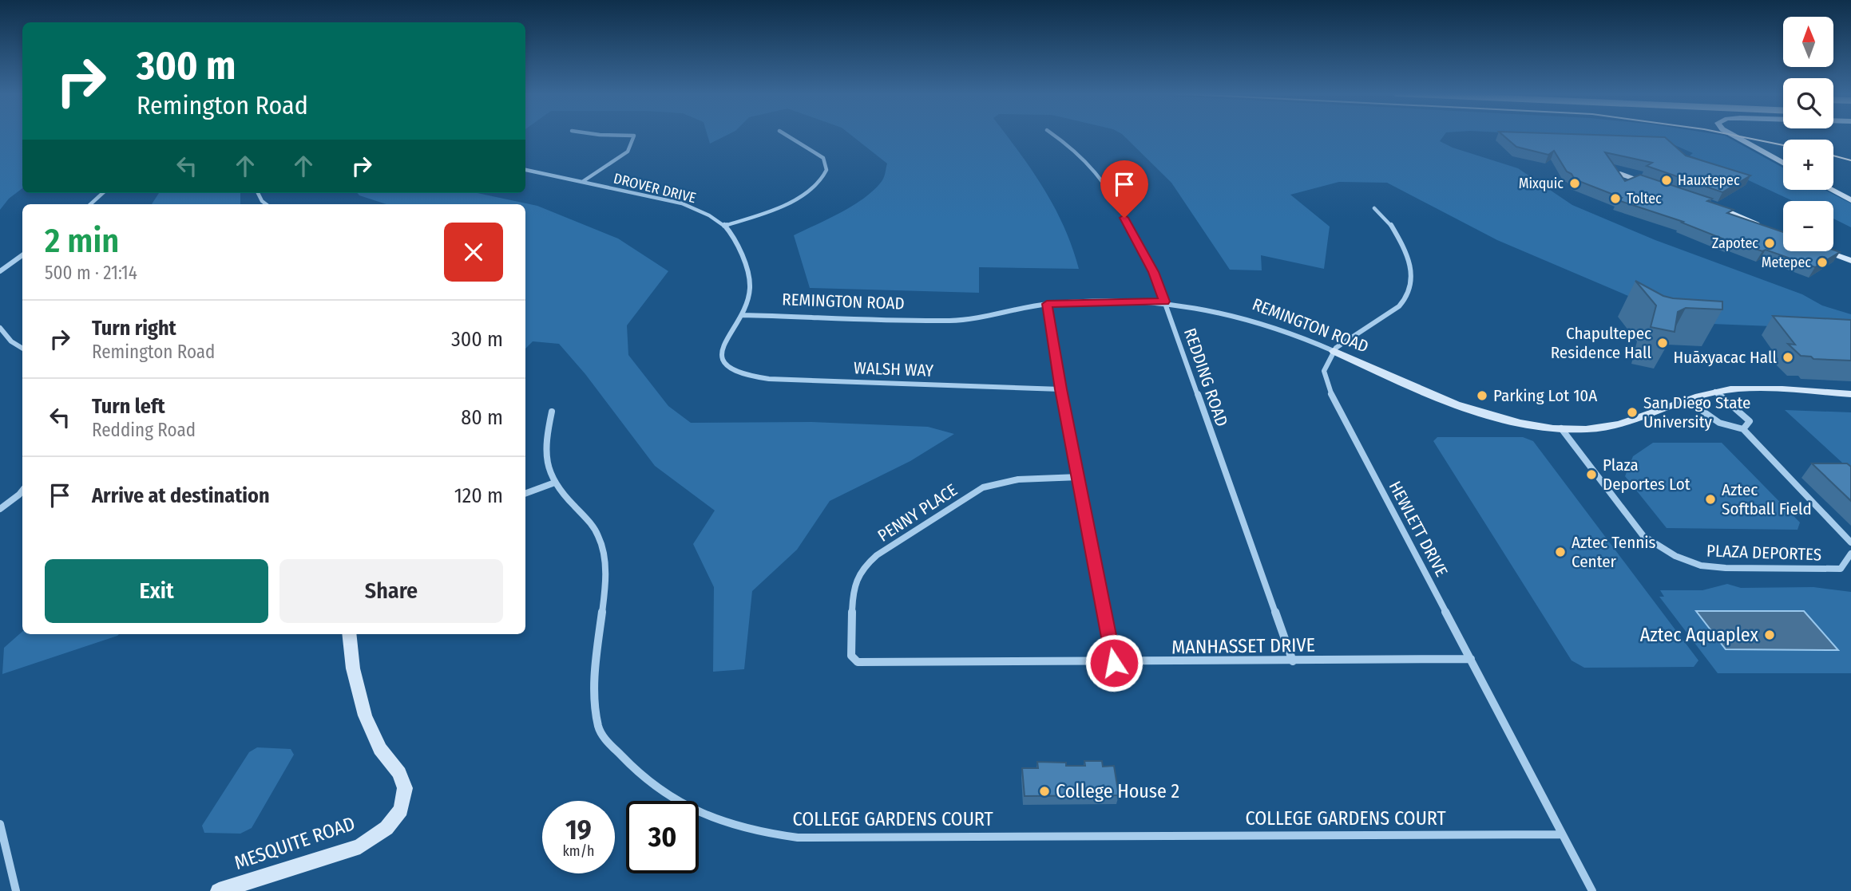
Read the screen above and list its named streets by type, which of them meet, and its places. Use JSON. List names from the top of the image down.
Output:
{
  "streets": {
    "street": [
      "DROVER DRIVE",
      "REMINGTON ROAD",
      "WALSH WAY",
      "REDDING ROAD",
      "PENNY PLACE",
      "HEWLETT DRIVE",
      "PLAZA DEPORTES",
      "MANHASSET DRIVE",
      "COLLEGE GARDENS COURT",
      "MESQUITE ROAD"
    ]
  },
  "crossings": [
    ["REMINGTON ROAD", "WALSH WAY"],
    ["REMINGTON ROAD", "REDDING ROAD"],
    ["REMINGTON ROAD", "HEWLETT DRIVE"],
    ["REMINGTON ROAD", "PLAZA DEPORTES"],
    ["REDDING ROAD", "MANHASSET DRIVE"],
    ["PENNY PLACE", "MANHASSET DRIVE"],
    ["HEWLETT DRIVE", "MANHASSET DRIVE"],
    ["HEWLETT DRIVE", "COLLEGE GARDENS COURT"]
  ],
  "places": [
    "Hauxtepec",
    "Mixquic",
    "Toltec",
    "Zapotec",
    "Metepec",
    "Chapultepec Residence Hall",
    "Huāxyacac Hall",
    "Parking Lot 10A",
    "San Diego State University",
    "Plaza Deportes Lot",
    "Aztec Softball Field",
    "Aztec Tennis Center",
    "Aztec Aquaplex",
    "College House 2"
  ],
  "north": "top",
  "page": {
    "map_buttons": ["+", "−"],
    "turn": ["300 m", "Remington Road"],
    "heading": ["2 min", "500 m · 21:14"],
    "list": [
      {
        "name": "Turn right",
        "note": "Remington Road",
        "value": "300 m"
      },
      {
        "name": "Turn left",
        "note": "Redding Road",
        "value": "80 m"
      },
      {
        "name": "Arrive at destination",
        "value": "120 m"
      }
    ],
    "buttons": ["Exit", "Share"],
    "speed": "19 km/h",
    "limit": "30"
  }
}
